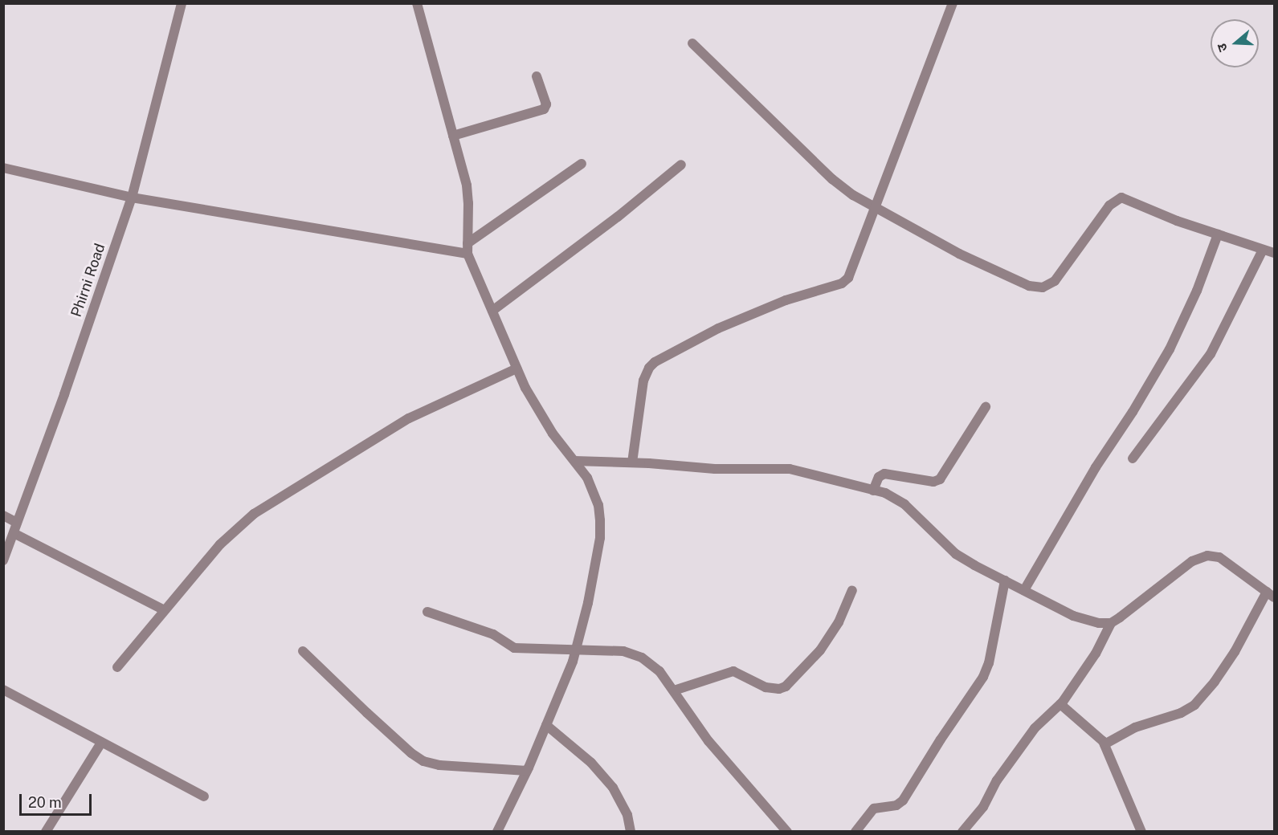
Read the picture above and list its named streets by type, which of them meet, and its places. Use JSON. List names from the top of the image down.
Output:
{
  "streets": {
    "street": ["Phirni Road"]
  },
  "scale_bar": "20 m",
  "north": "left"
}
